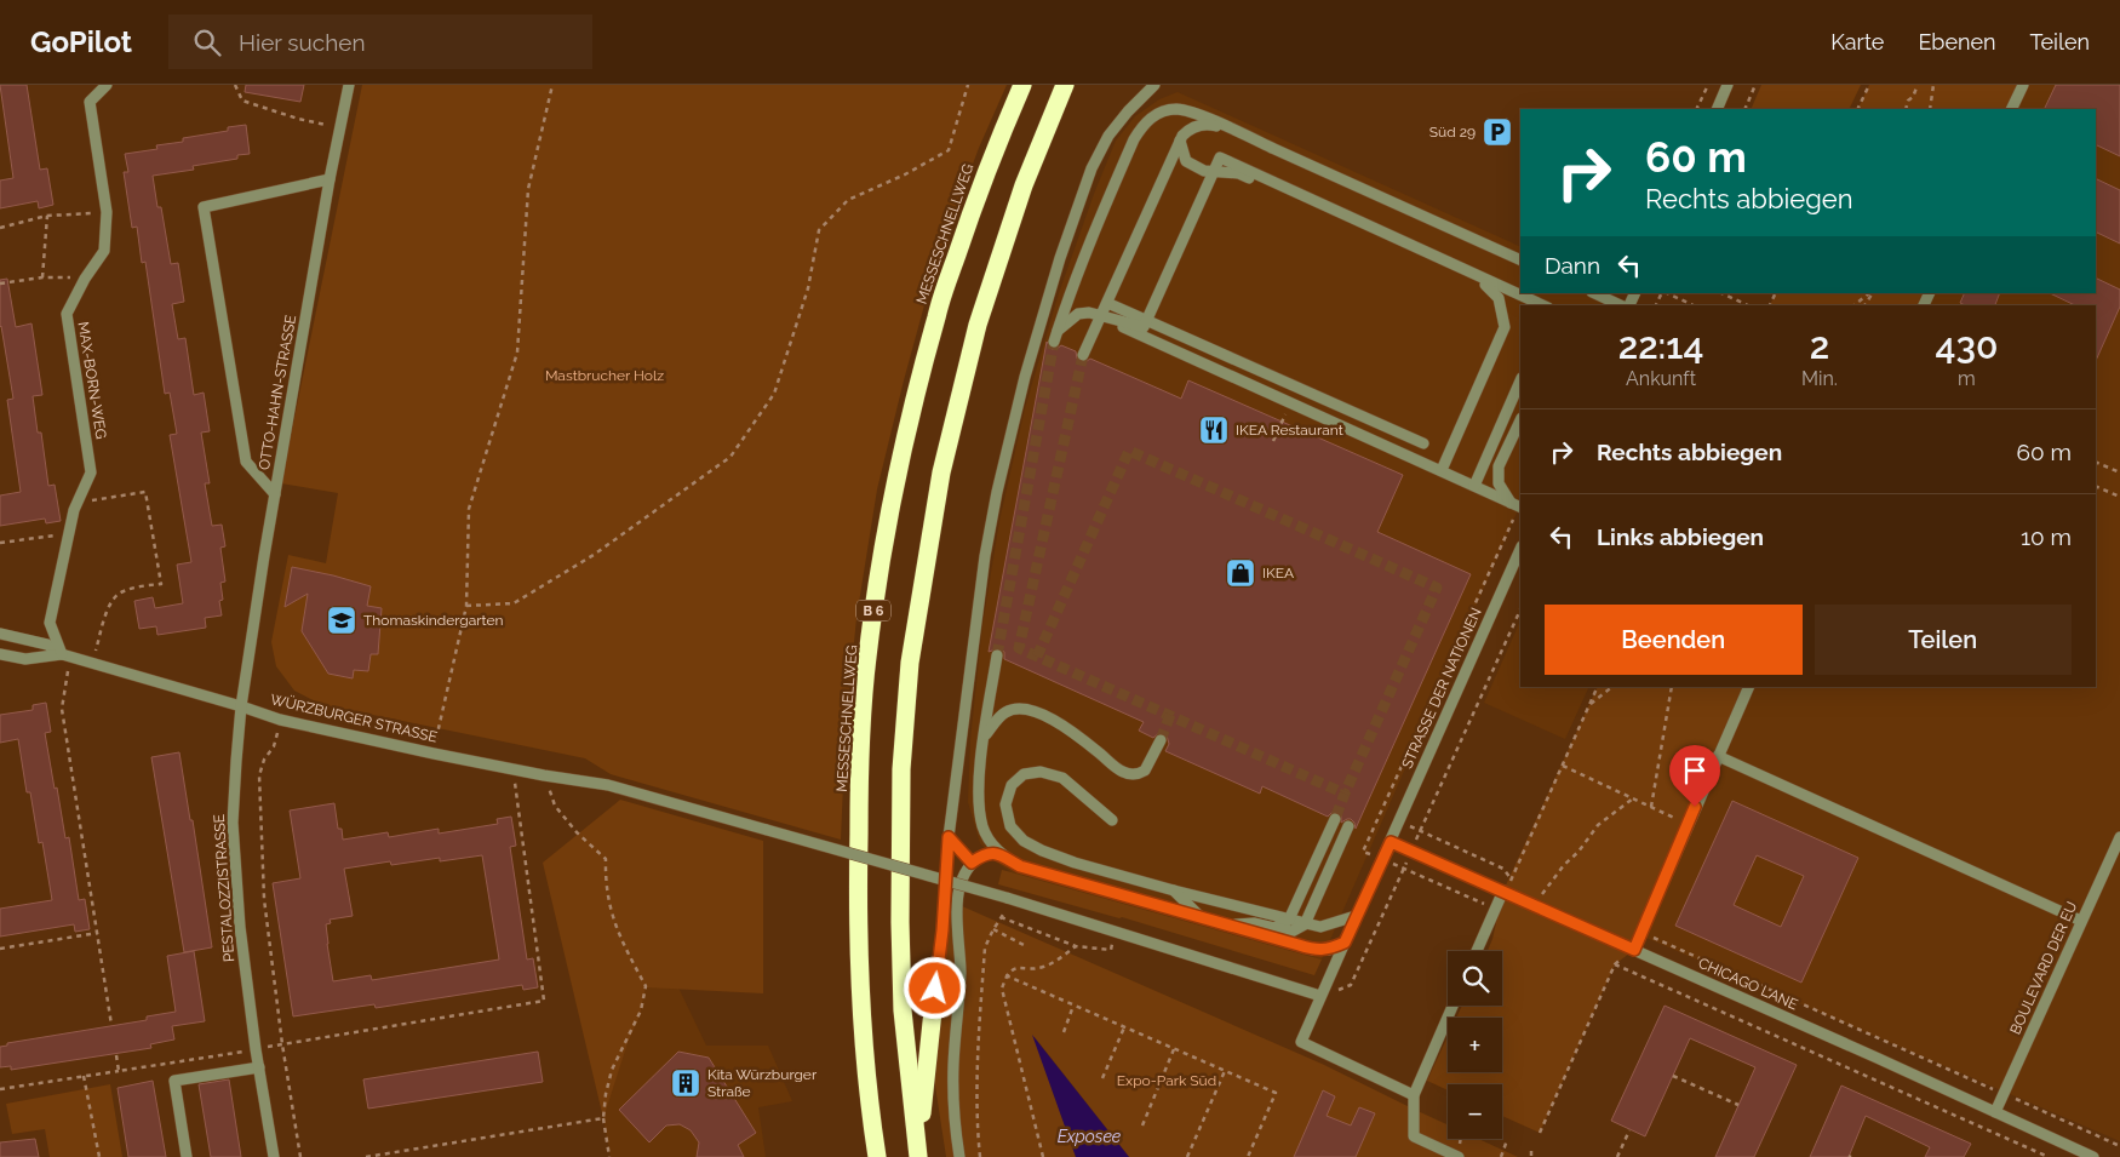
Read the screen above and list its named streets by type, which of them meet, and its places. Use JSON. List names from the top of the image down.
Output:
{
  "streets": {
    "highway": ["MESSESCHNELLWEG", "B 6"],
    "street": [
      "MAX-BORN-WEG",
      "OTTO-HAHN-STRASSE",
      "STRASSE DER NATIONEN",
      "WÜRZBURGER STRASSE",
      "PESTALOZZISTRASSE",
      "BOULEVARD DER EU",
      "CHICAGO LANE"
    ]
  },
  "crossings": [
    ["MAX-BORN-WEG", "WÜRZBURGER STRASSE"],
    ["OTTO-HAHN-STRASSE", "WÜRZBURGER STRASSE"],
    ["OTTO-HAHN-STRASSE", "PESTALOZZISTRASSE"],
    ["STRASSE DER NATIONEN", "WÜRZBURGER STRASSE"],
    ["STRASSE DER NATIONEN", "CHICAGO LANE"],
    ["WÜRZBURGER STRASSE", "PESTALOZZISTRASSE"],
    ["BOULEVARD DER EU", "CHICAGO LANE"]
  ],
  "water": ["Exposee"],
  "parks": ["Mastbrucher Holz", "Expo-Park Süd"],
  "places": {
    "parking": ["Süd 29"],
    "restaurant": ["IKEA Restaurant"],
    "shop": ["IKEA"],
    "school or university": ["Thomaskindergarten"],
    "building": ["Kita Würzburger Straße"]
  },
  "page": {
    "header": "GoPilot",
    "search": "Hier suchen",
    "nav": ["Karte", "Ebenen", "Teilen"],
    "turn": ["60 m", "Rechts abbiegen"],
    "then": "Dann",
    "eta": [
      "22:14",
      "Ankunft",
      "2",
      "Min.",
      "430",
      "m"
    ],
    "list": [
      {
        "name": "Rechts abbiegen",
        "value": "60 m"
      },
      {
        "name": "Links abbiegen",
        "value": "10 m"
      }
    ],
    "buttons": ["Beenden", "Teilen"],
    "map_buttons": ["+", "−"]
  }
}
